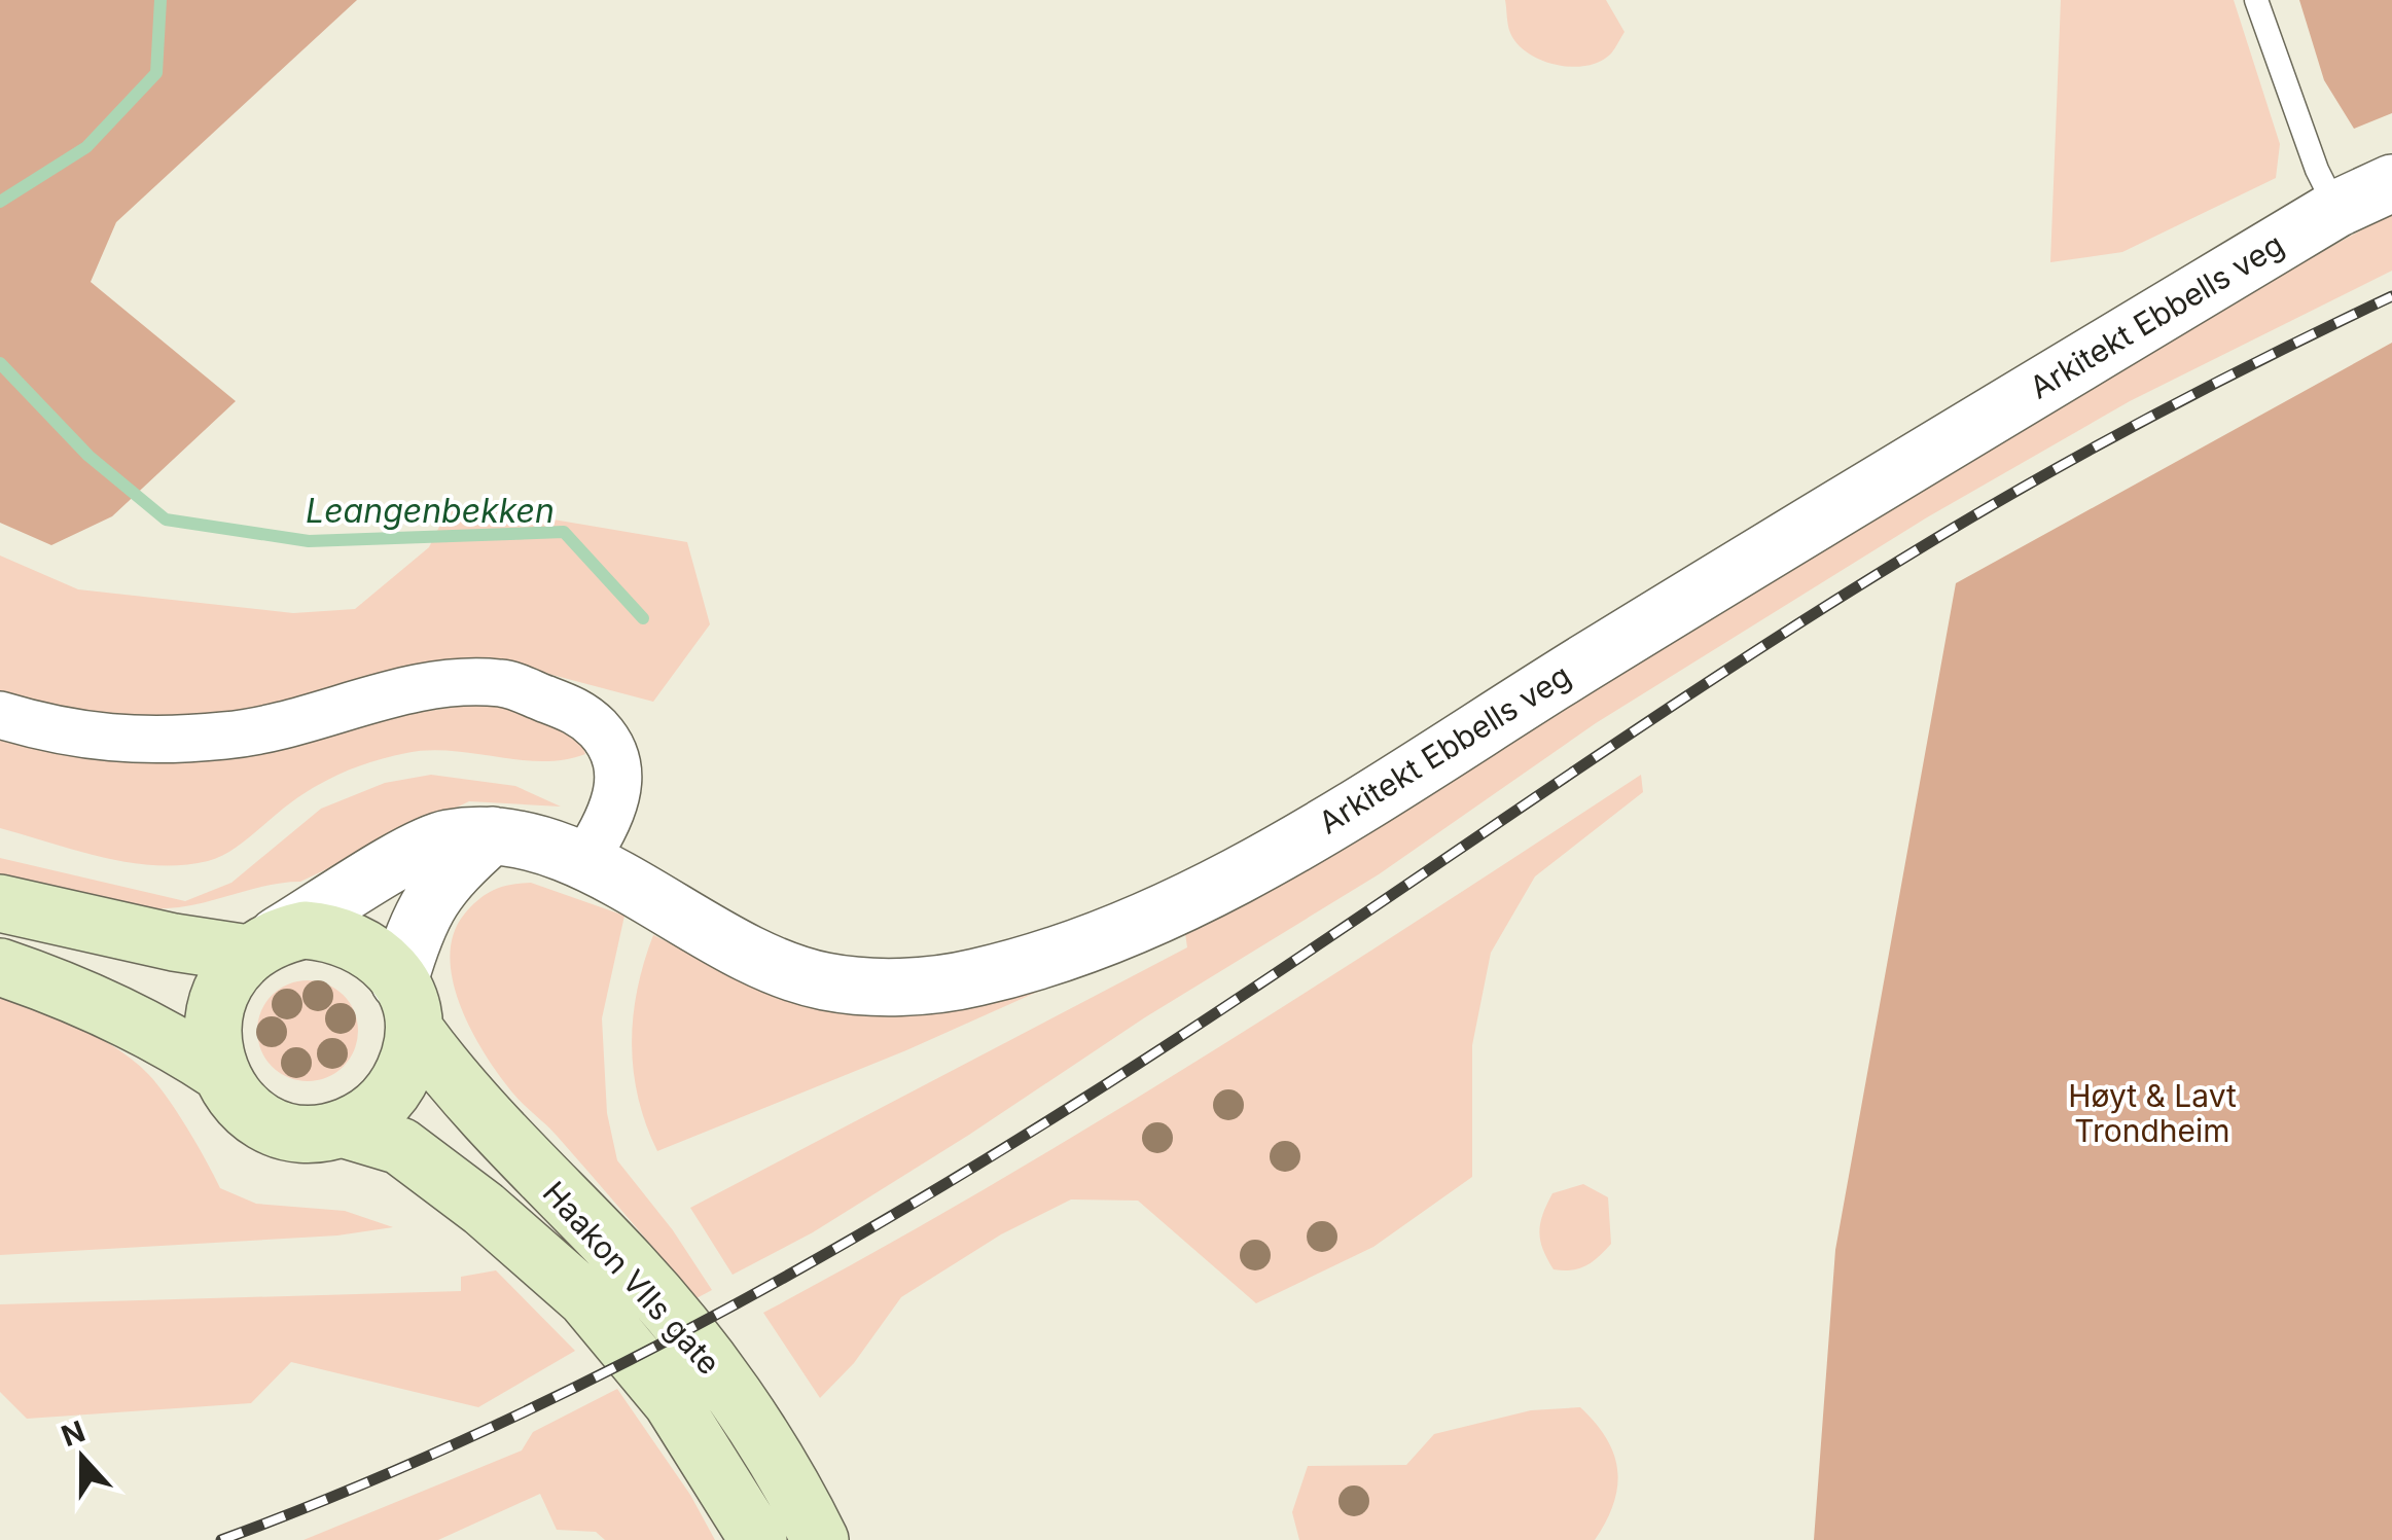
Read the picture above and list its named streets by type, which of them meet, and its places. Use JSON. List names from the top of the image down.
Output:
{
  "streets": {
    "main road": ["Haakon VIIs gate"],
    "street": ["Arkitekt Ebbells veg"]
  },
  "crossings": [
    ["Arkitekt Ebbells veg", "Haakon VIIs gate"]
  ],
  "water": ["Leangenbekken"],
  "parks": ["Høyt & Lavt Trondheim"],
  "north": "top"
}
